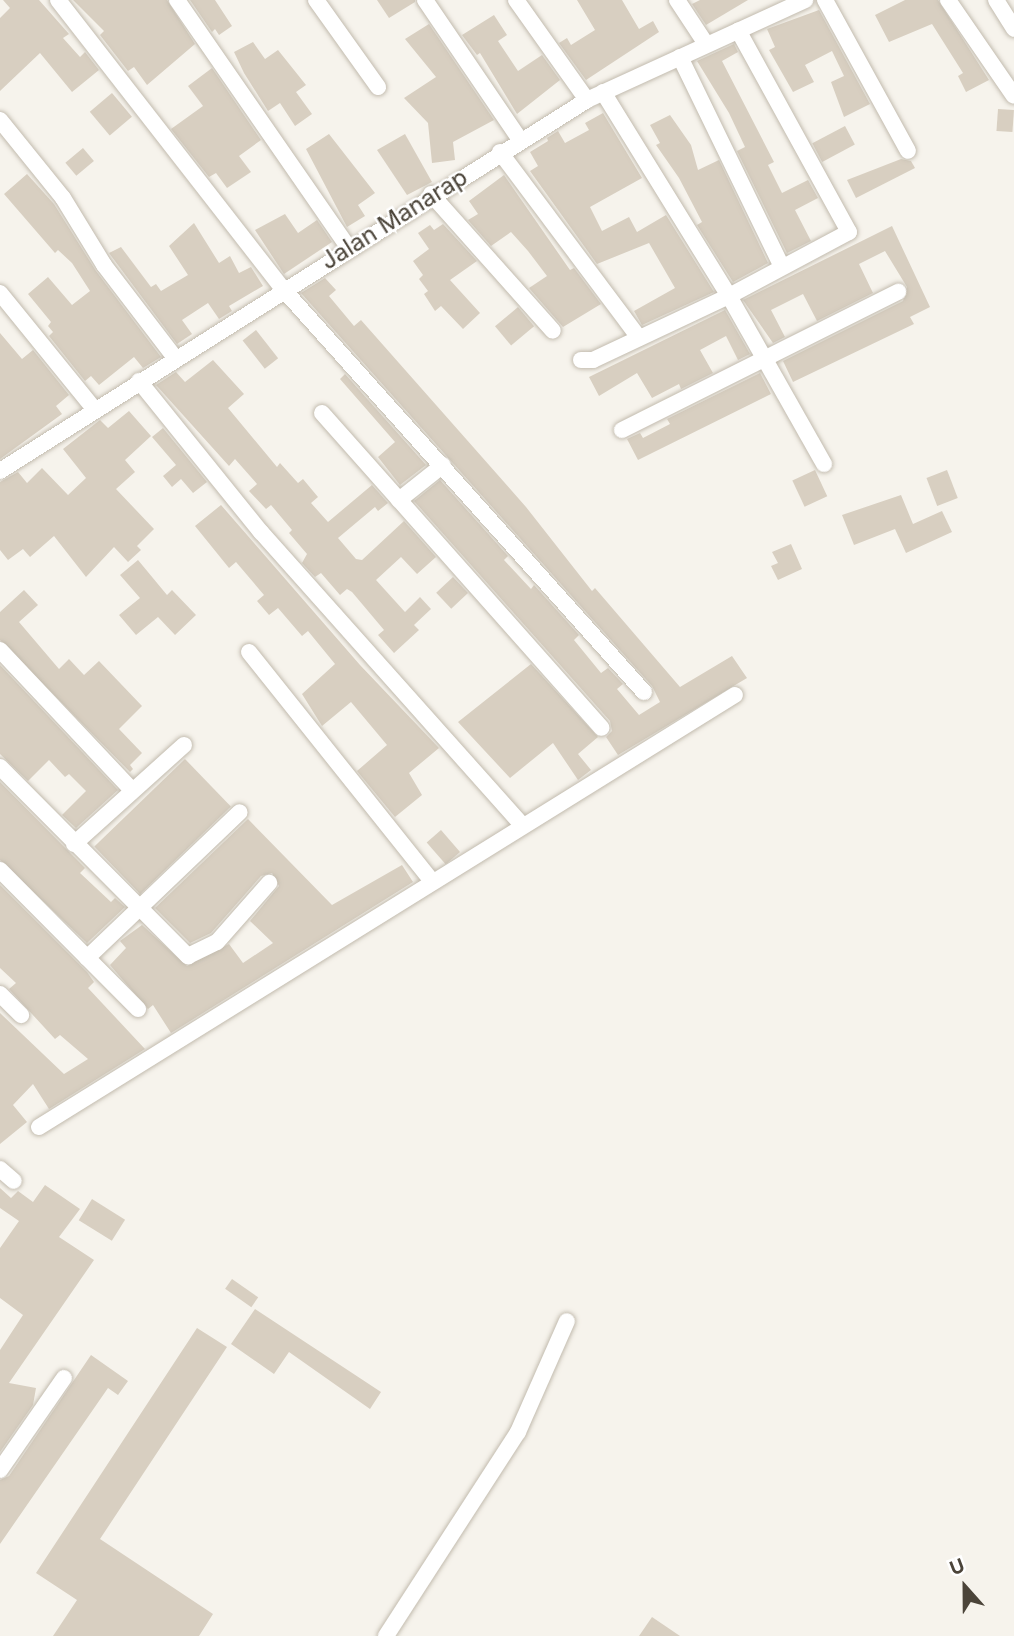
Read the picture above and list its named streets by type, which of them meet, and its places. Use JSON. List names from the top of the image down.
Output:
{
  "streets": {
    "street": ["Jalan Manarap"]
  },
  "north": "top"
}
